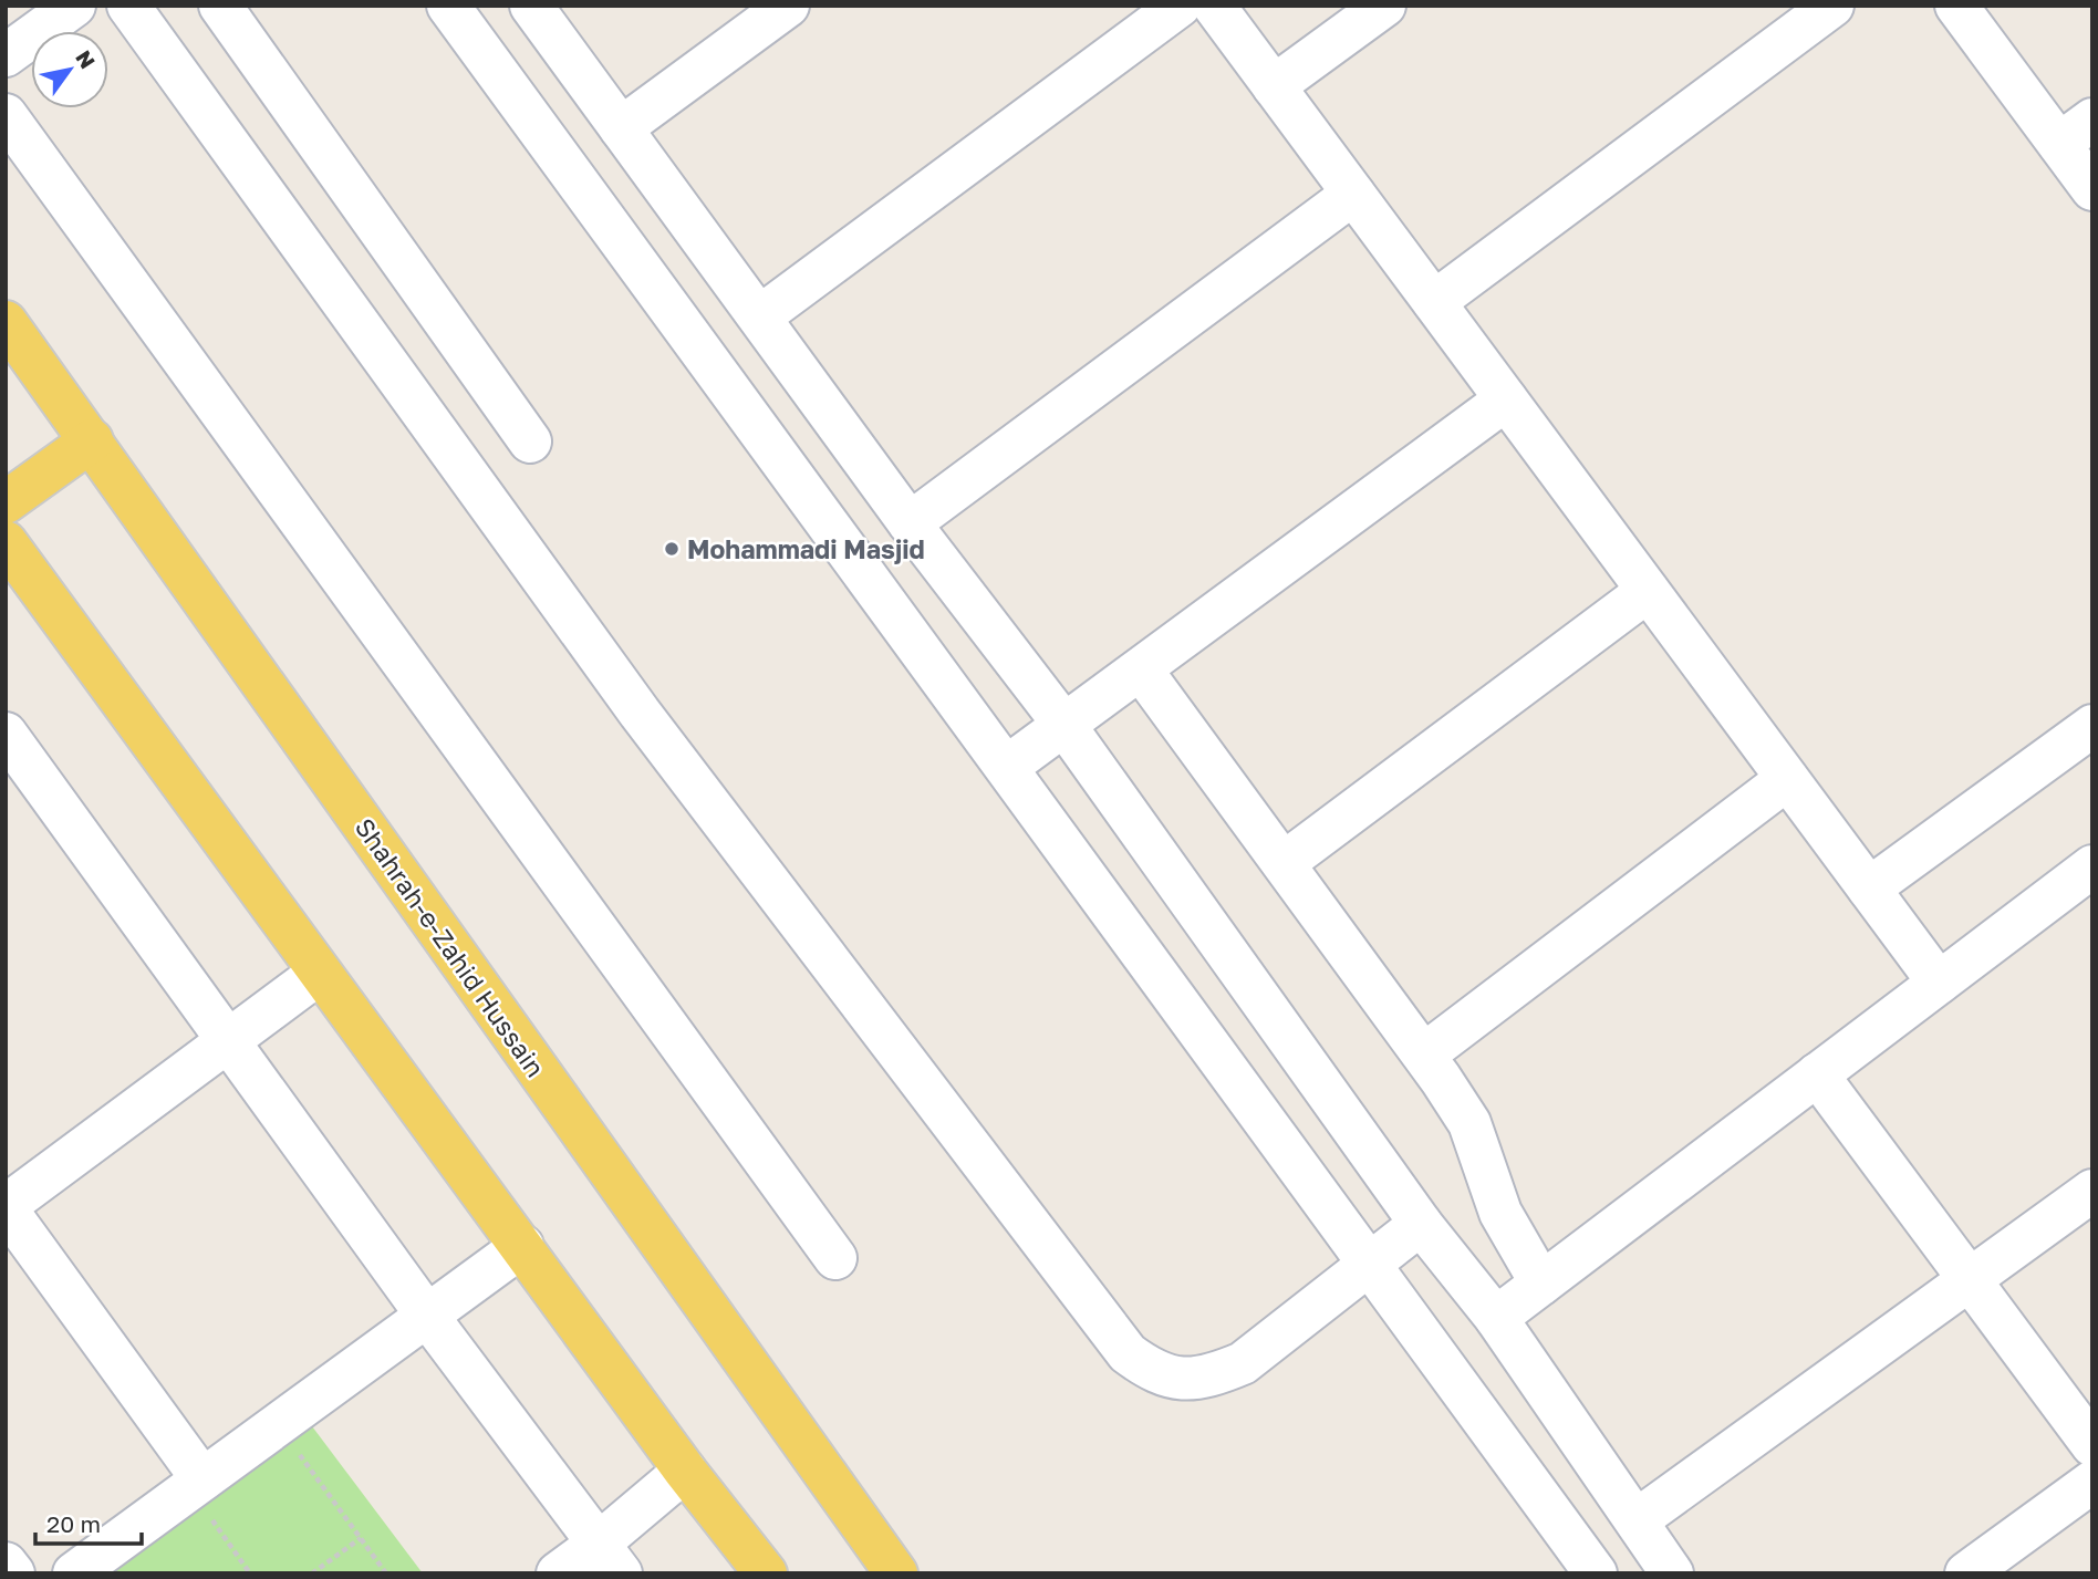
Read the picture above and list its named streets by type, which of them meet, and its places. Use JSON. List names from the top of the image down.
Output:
{
  "streets": {
    "main road": ["Shahrah-e-Zahid Hussain"]
  },
  "places": ["Mohammadi Masjid"],
  "scale_bar": "20 m",
  "north": "top right"
}
